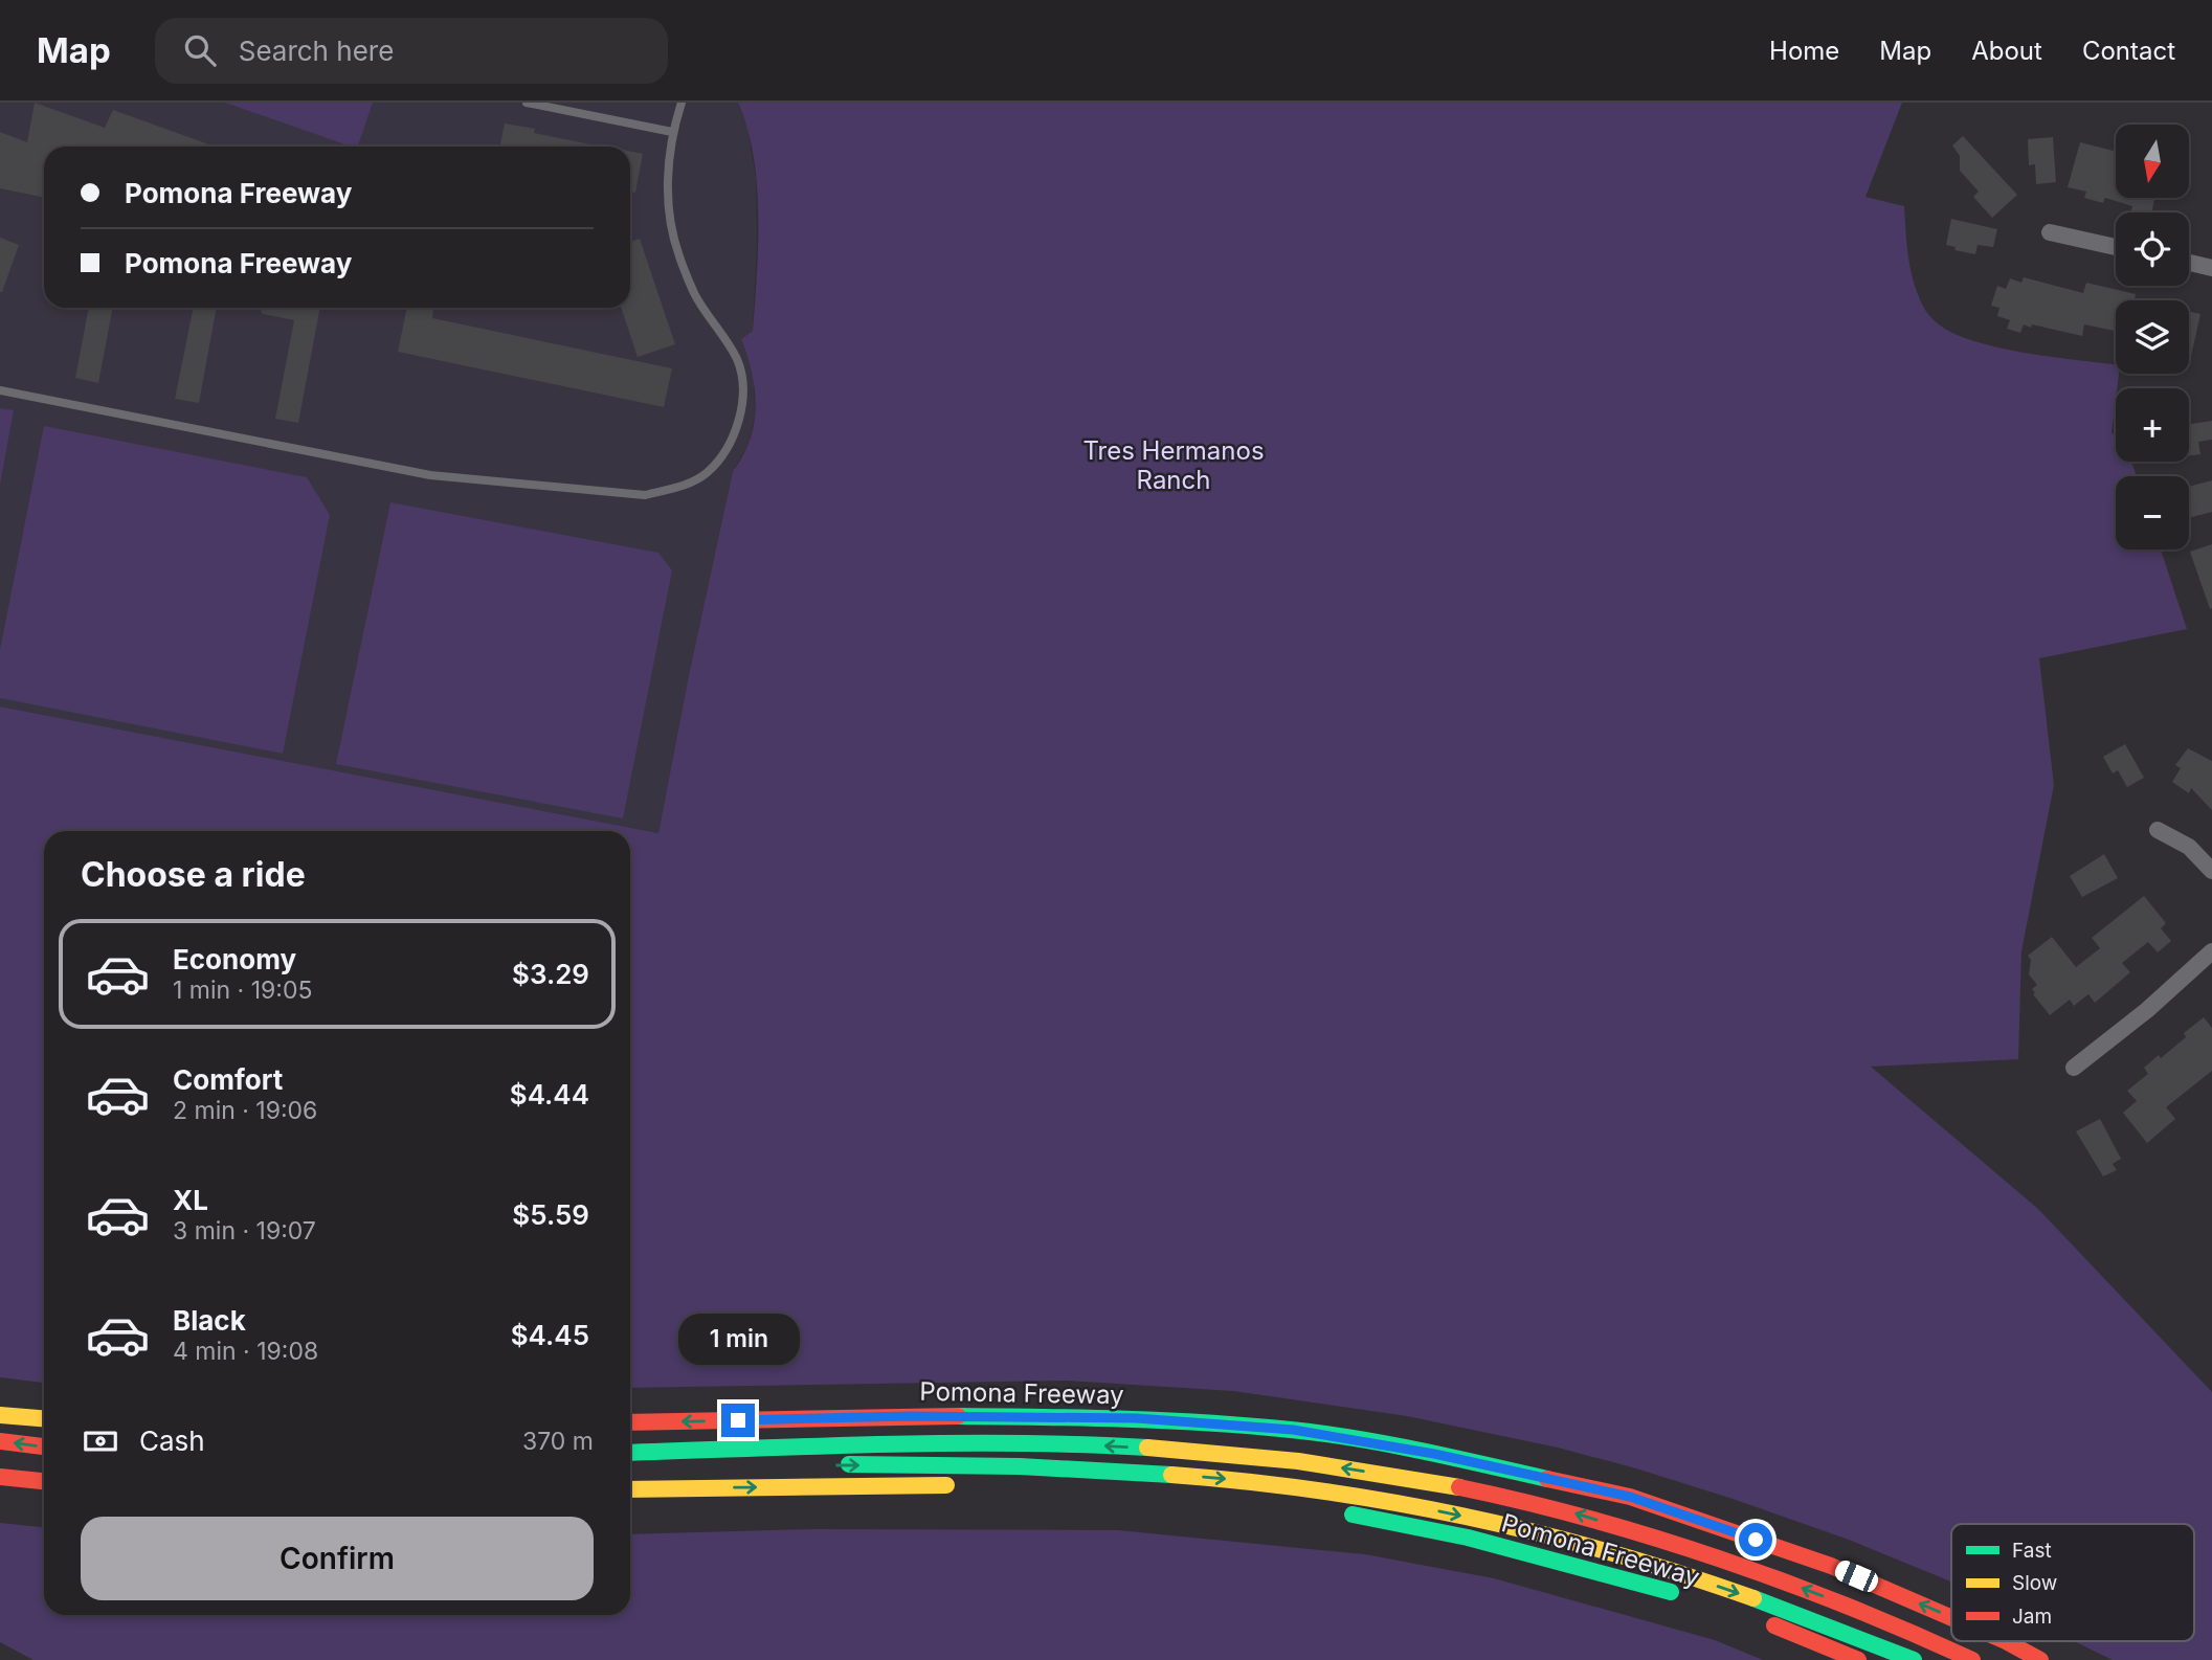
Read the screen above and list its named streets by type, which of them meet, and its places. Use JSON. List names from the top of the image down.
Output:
{
  "streets": {
    "highway": ["Pomona Freeway"]
  },
  "parks": ["Tres Hermanos Ranch"],
  "legend": ["Fast", "Slow", "Jam"],
  "north": "bottom",
  "page": {
    "header": "Map",
    "search": "Search here",
    "nav": [
      "Home",
      "Map",
      "About",
      "Contact"
    ],
    "map_buttons": ["+", "−"],
    "banner": ["Pomona Freeway", "Pomona Freeway"],
    "heading": "Choose a ride",
    "list": [
      {
        "name": "Economy",
        "note": "1 min · 19:05",
        "value": "$3.29"
      },
      {
        "name": "Comfort",
        "note": "2 min · 19:06",
        "value": "$4.44"
      },
      {
        "name": "XL",
        "note": "3 min · 19:07",
        "value": "$5.59"
      },
      {
        "name": "Black",
        "note": "4 min · 19:08",
        "value": "$4.45"
      }
    ],
    "bubble": "1 min",
    "pay": ["Cash", "370 m"],
    "buttons": "Confirm"
  }
}
